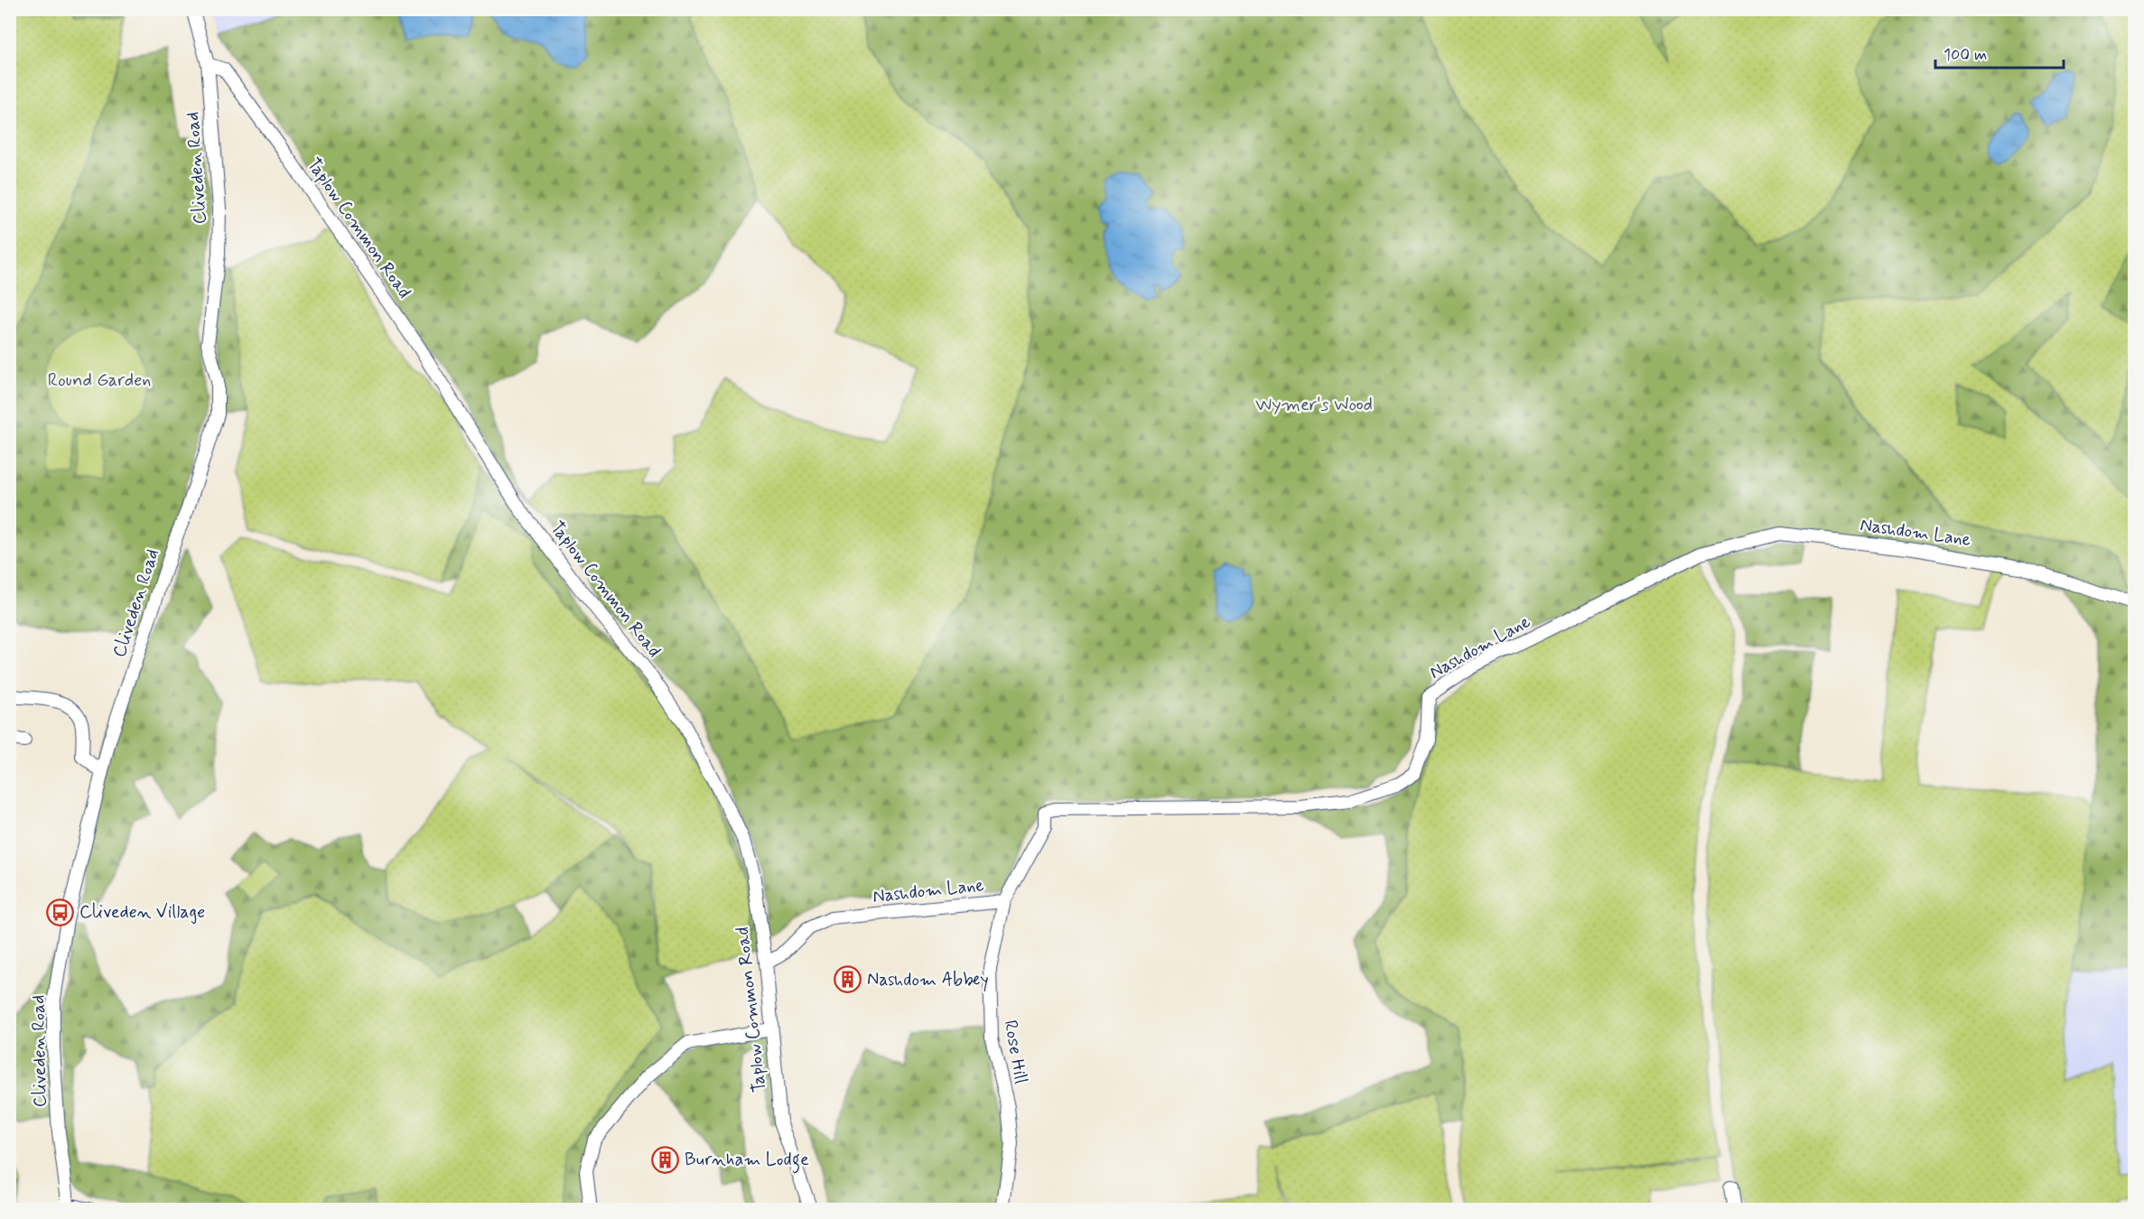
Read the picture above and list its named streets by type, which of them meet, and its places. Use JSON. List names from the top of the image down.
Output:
{
  "streets": {
    "street": [
      "Cliveden Road",
      "Taplow Common Road",
      "Nashdom Lane",
      "Rose Hill"
    ]
  },
  "crossings": [
    ["Cliveden Road", "Taplow Common Road"],
    ["Taplow Common Road", "Nashdom Lane"],
    ["Nashdom Lane", "Rose Hill"]
  ],
  "parks": ["Round Garden", "Wymer's Wood"],
  "places": {
    "bus stop": ["Cliveden Village"],
    "building": ["Nashdom Abbey", "Burnham Lodge"]
  },
  "scale_bar": "100 m"
}
